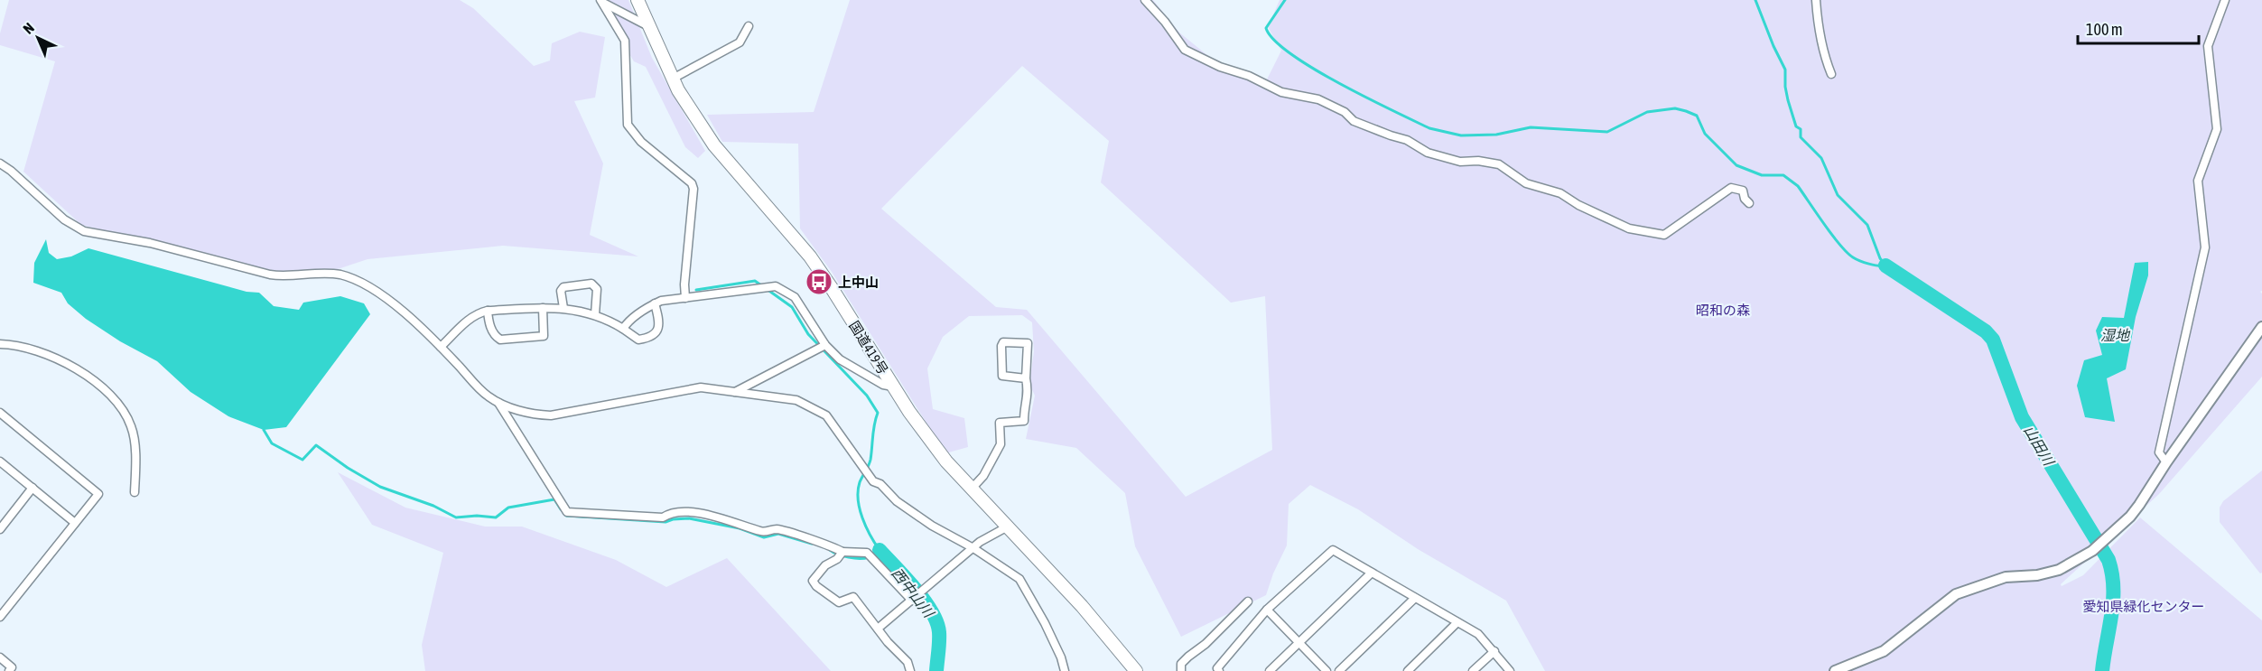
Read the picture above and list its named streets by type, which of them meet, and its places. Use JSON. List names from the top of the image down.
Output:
{
  "streets": {
    "highway": ["国道419号"]
  },
  "water": ["湿地", "山田川", "西中山川"],
  "parks": ["昭和の森", "愛知県緑化センター"],
  "places": {
    "bus stop": ["上中山"]
  },
  "scale_bar": "100 m",
  "north": "top left"
}
